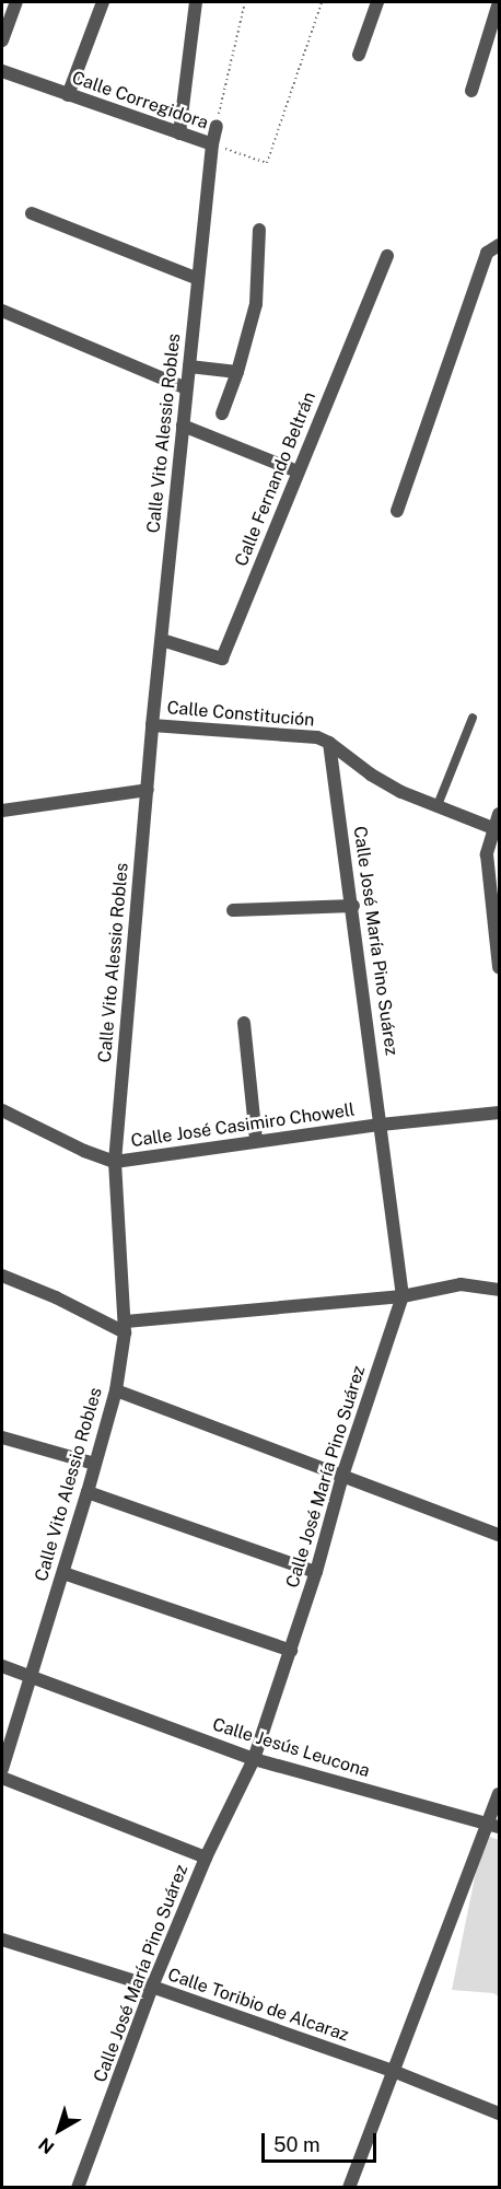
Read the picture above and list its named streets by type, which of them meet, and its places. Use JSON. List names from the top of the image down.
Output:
{
  "streets": {
    "street": [
      "Calle Corregidora",
      "Calle Vito Alessio Robles",
      "Calle Fernando Beltrán",
      "Calle Constitución",
      "Calle José María Pino Suárez",
      "Calle José Casimiro Chowell",
      "Calle Jesús Leucona",
      "Calle Toribio de Alcaraz"
    ]
  },
  "crossings": [
    ["Calle Corregidora", "Calle Vito Alessio Robles"],
    ["Calle Vito Alessio Robles", "Calle Fernando Beltrán"],
    ["Calle Vito Alessio Robles", "Calle Constitución"],
    ["Calle Vito Alessio Robles", "Calle José Casimiro Chowell"],
    ["Calle Vito Alessio Robles", "Calle Jesús Leucona"],
    ["Calle Constitución", "Calle José María Pino Suárez"],
    ["Calle José María Pino Suárez", "Calle José Casimiro Chowell"],
    ["Calle José María Pino Suárez", "Calle Jesús Leucona"],
    ["Calle José María Pino Suárez", "Calle Toribio de Alcaraz"]
  ],
  "scale_bar": "50 m",
  "north": "bottom left"
}
